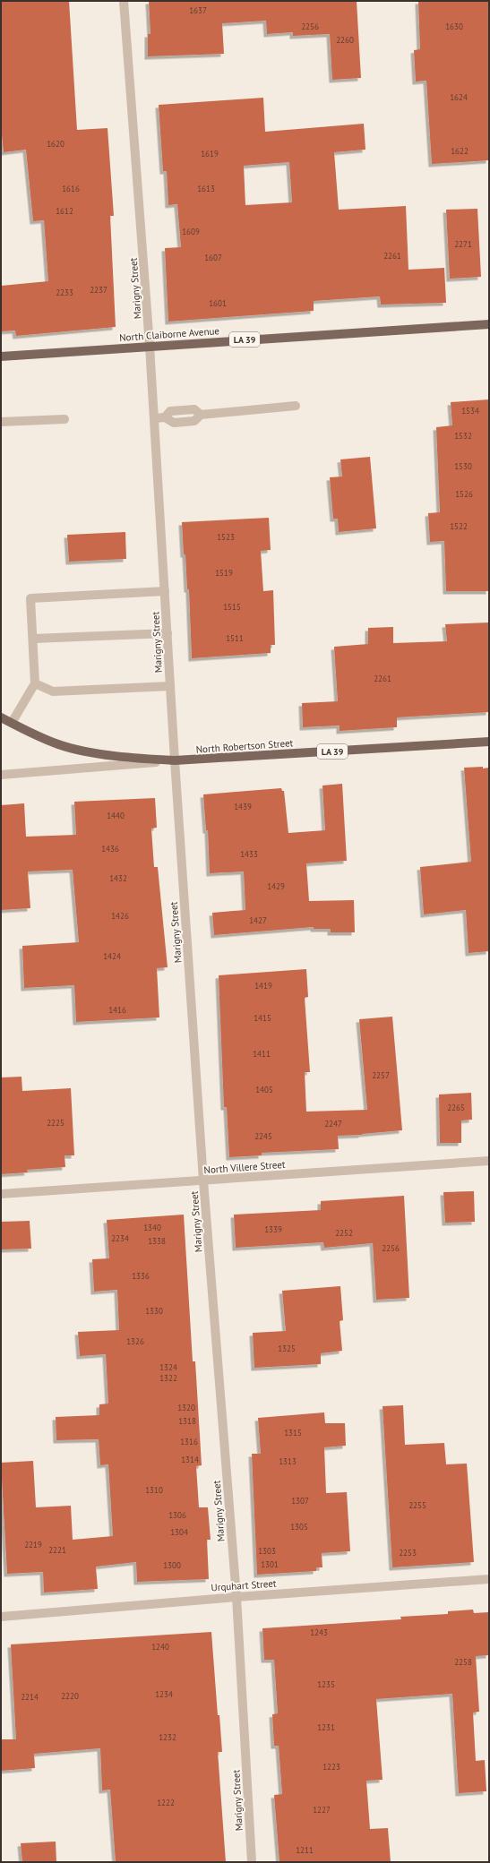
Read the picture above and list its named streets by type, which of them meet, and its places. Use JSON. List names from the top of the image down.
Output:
{
  "streets": {
    "main road": ["North Claiborne Avenue", "LA 39", "North Robertson Street"],
    "street": ["Marigny Street", "North Villere Street", "Urquhart Street"]
  },
  "crossings": [
    ["Marigny Street", "North Claiborne Avenue"],
    ["Marigny Street", "LA 39"],
    ["Marigny Street", "North Robertson Street"],
    ["Marigny Street", "North Villere Street"],
    ["Marigny Street", "Urquhart Street"],
    ["LA 39", "North Robertson Street"]
  ],
  "house_numbers": [
    "1637",
    "2256",
    "1630",
    "2260",
    "1624",
    "1620",
    "1622",
    "1619",
    "1616",
    "1613",
    "1612",
    "1609",
    "2271",
    "2261",
    "1607",
    "2237",
    "2233",
    "1601",
    "1534",
    "1532",
    "1530",
    "1526",
    "1522",
    "1523",
    "1519",
    "1515",
    "1511",
    "2261",
    "1439",
    "1440",
    "1436",
    "1433",
    "1432",
    "1429",
    "1426",
    "1427",
    "1424",
    "1419",
    "1416",
    "1415",
    "1411",
    "2257",
    "1405",
    "2265",
    "2225",
    "2247",
    "2245",
    "1340",
    "1339",
    "2252",
    "2234",
    "1338",
    "2256",
    "1336",
    "1330",
    "1326",
    "1325",
    "1324",
    "1322",
    "1320",
    "1318",
    "1315",
    "1316",
    "1314",
    "1313",
    "1310",
    "1307",
    "2255",
    "1306",
    "1305",
    "1304",
    "2219",
    "2221",
    "1303",
    "2253",
    "1301",
    "1300",
    "1243",
    "1240",
    "2258",
    "1235",
    "1234",
    "2220",
    "2214",
    "1231",
    "1232",
    "1223",
    "1222",
    "1227",
    "1211"
  ]
}
